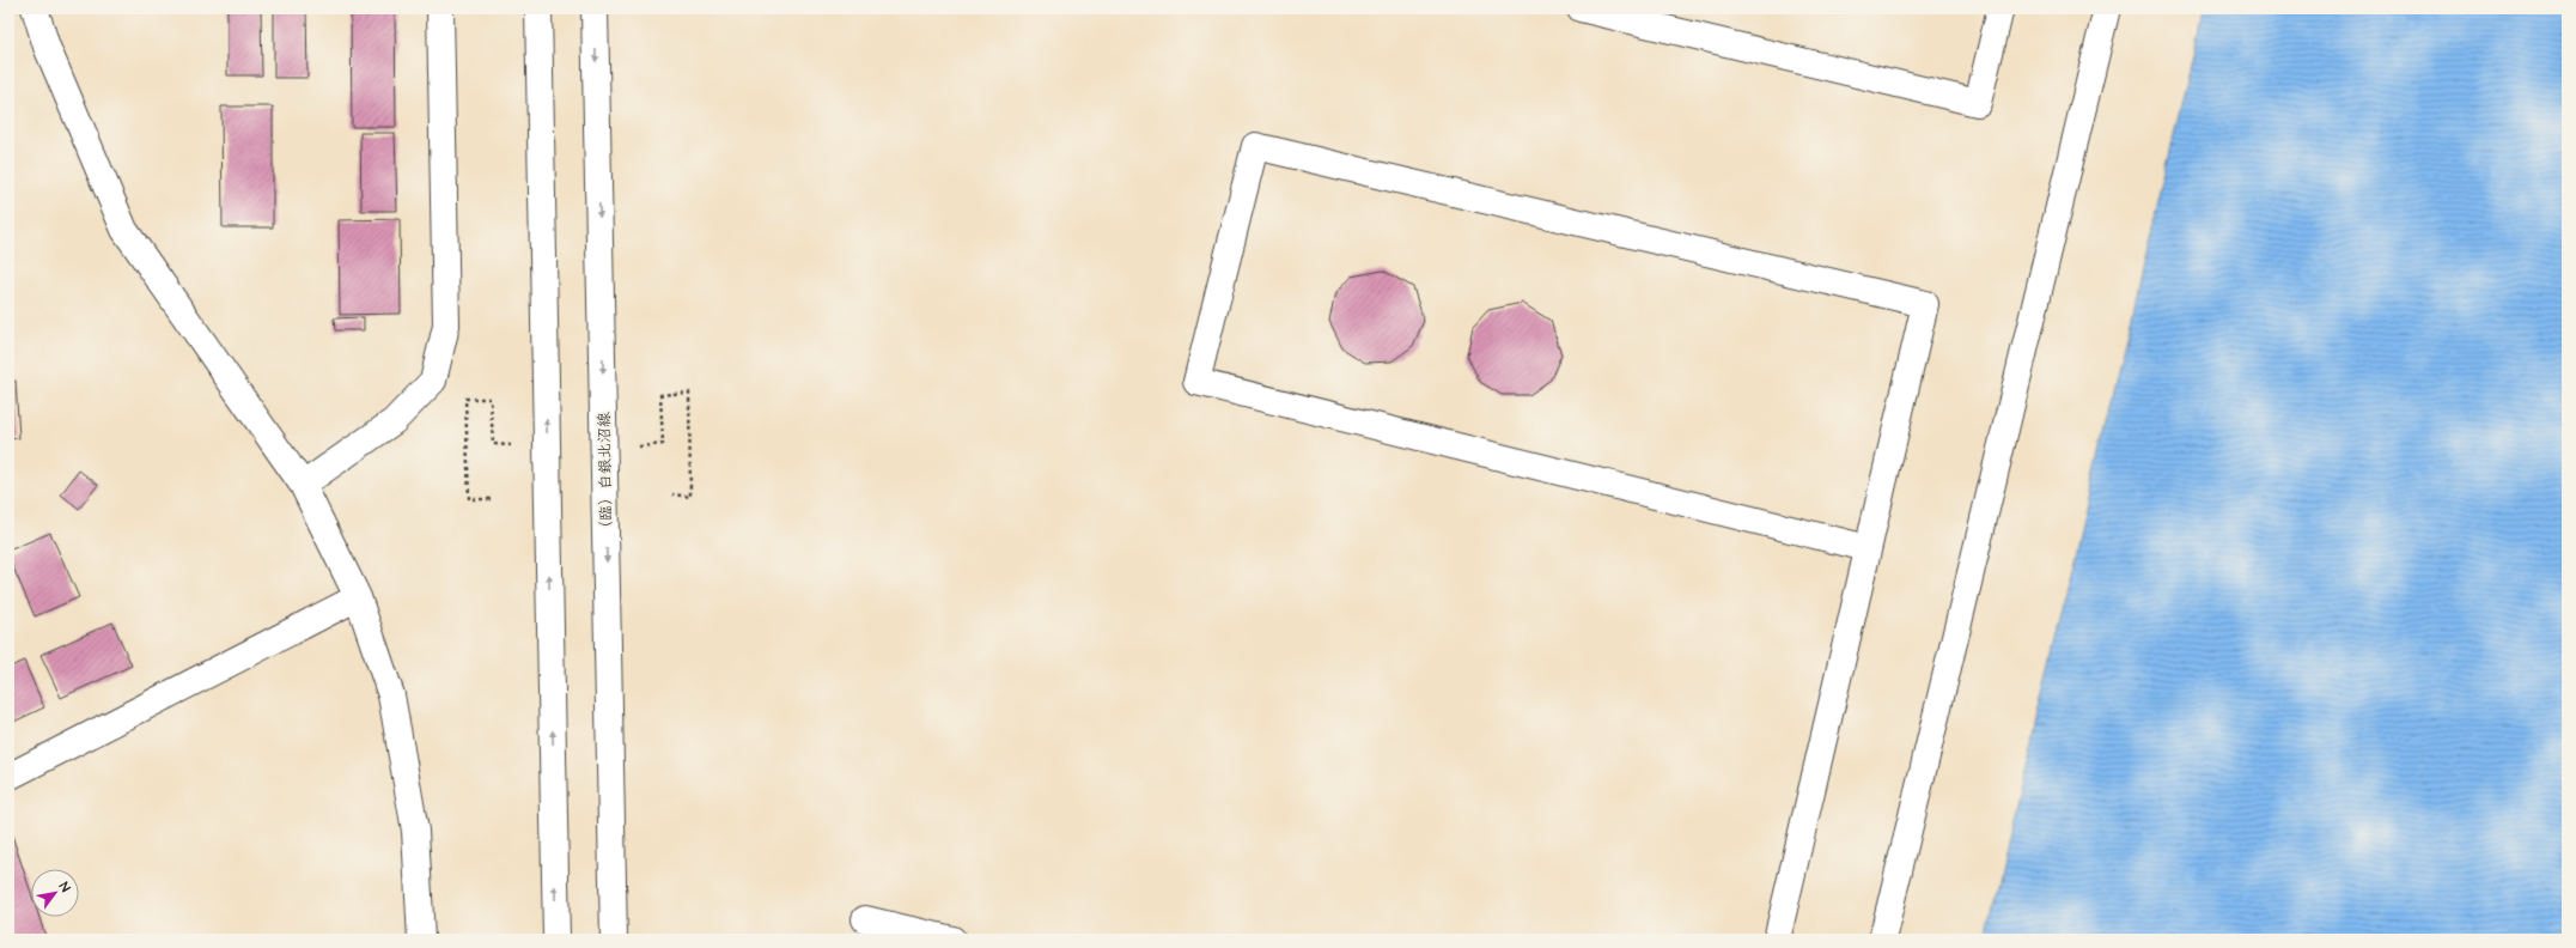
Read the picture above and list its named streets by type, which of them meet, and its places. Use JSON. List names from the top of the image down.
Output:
{
  "streets": {
    "street": ["（臨）白銀北沼線"]
  },
  "north": "top right"
}
